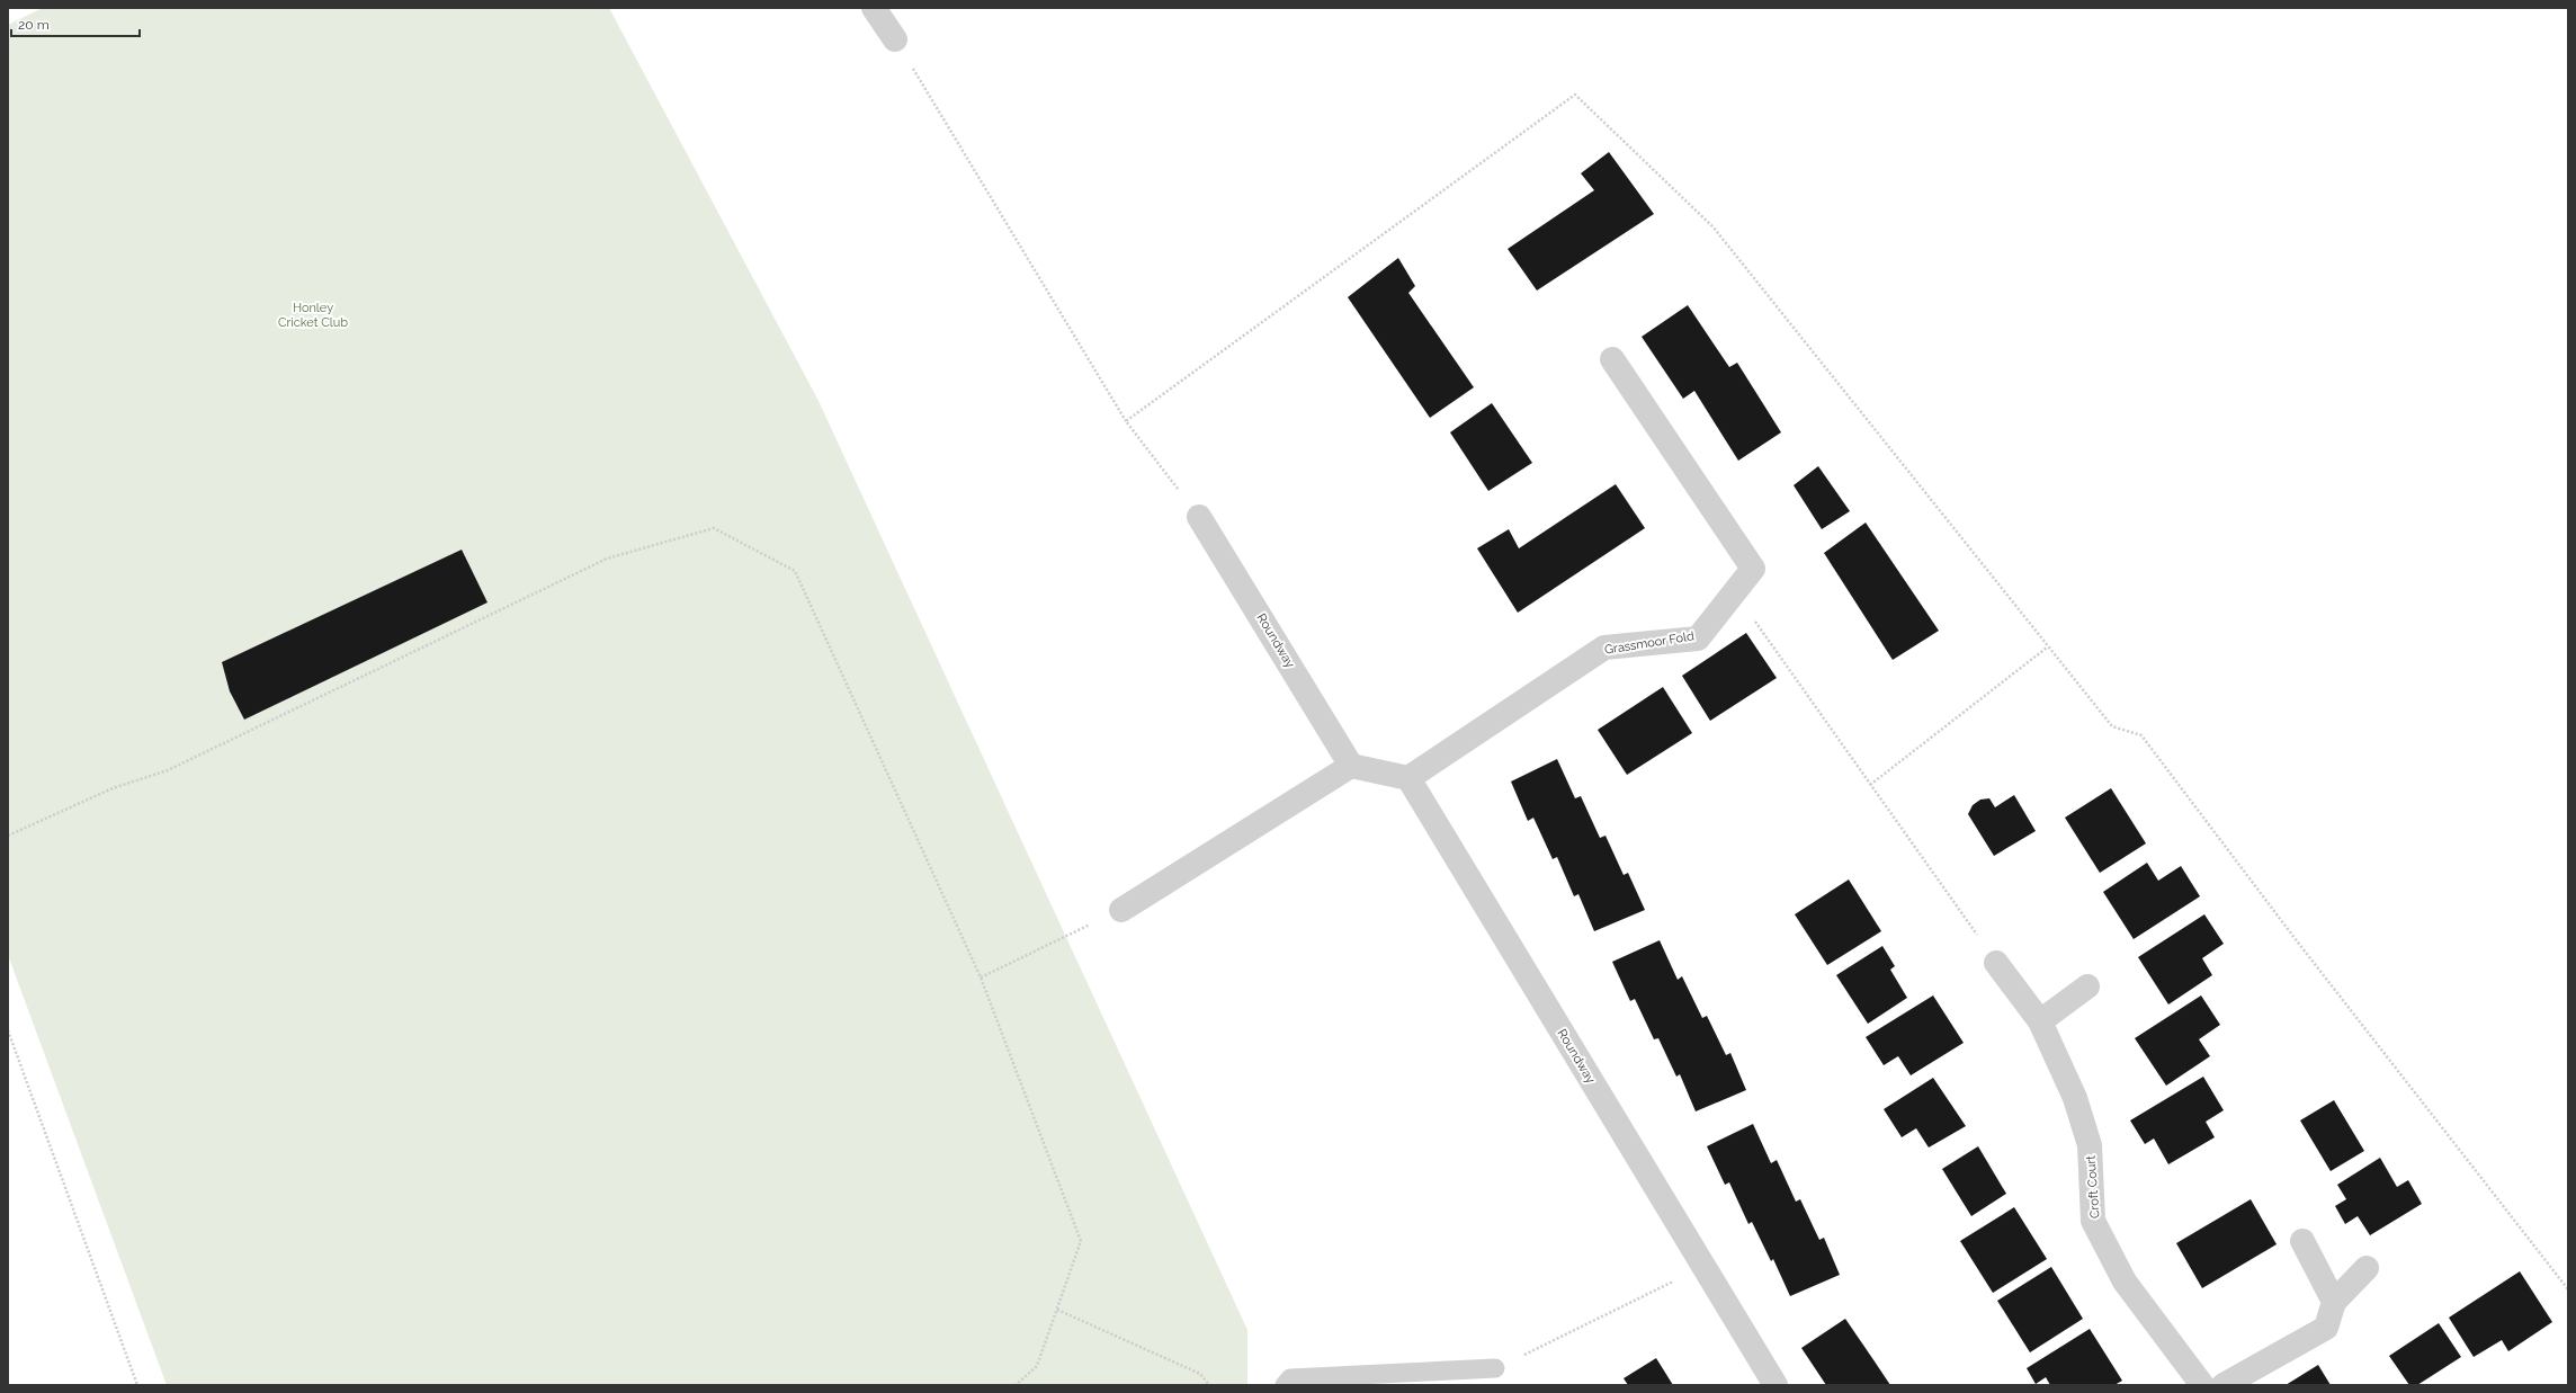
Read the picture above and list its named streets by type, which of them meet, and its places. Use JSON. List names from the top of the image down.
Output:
{
  "streets": {
    "street": ["Roundway", "Grassmoor Fold", "Croft Court"]
  },
  "crossings": [
    ["Roundway", "Grassmoor Fold"]
  ],
  "parks": ["Honley Cricket Club"],
  "scale_bar": "20 m"
}
